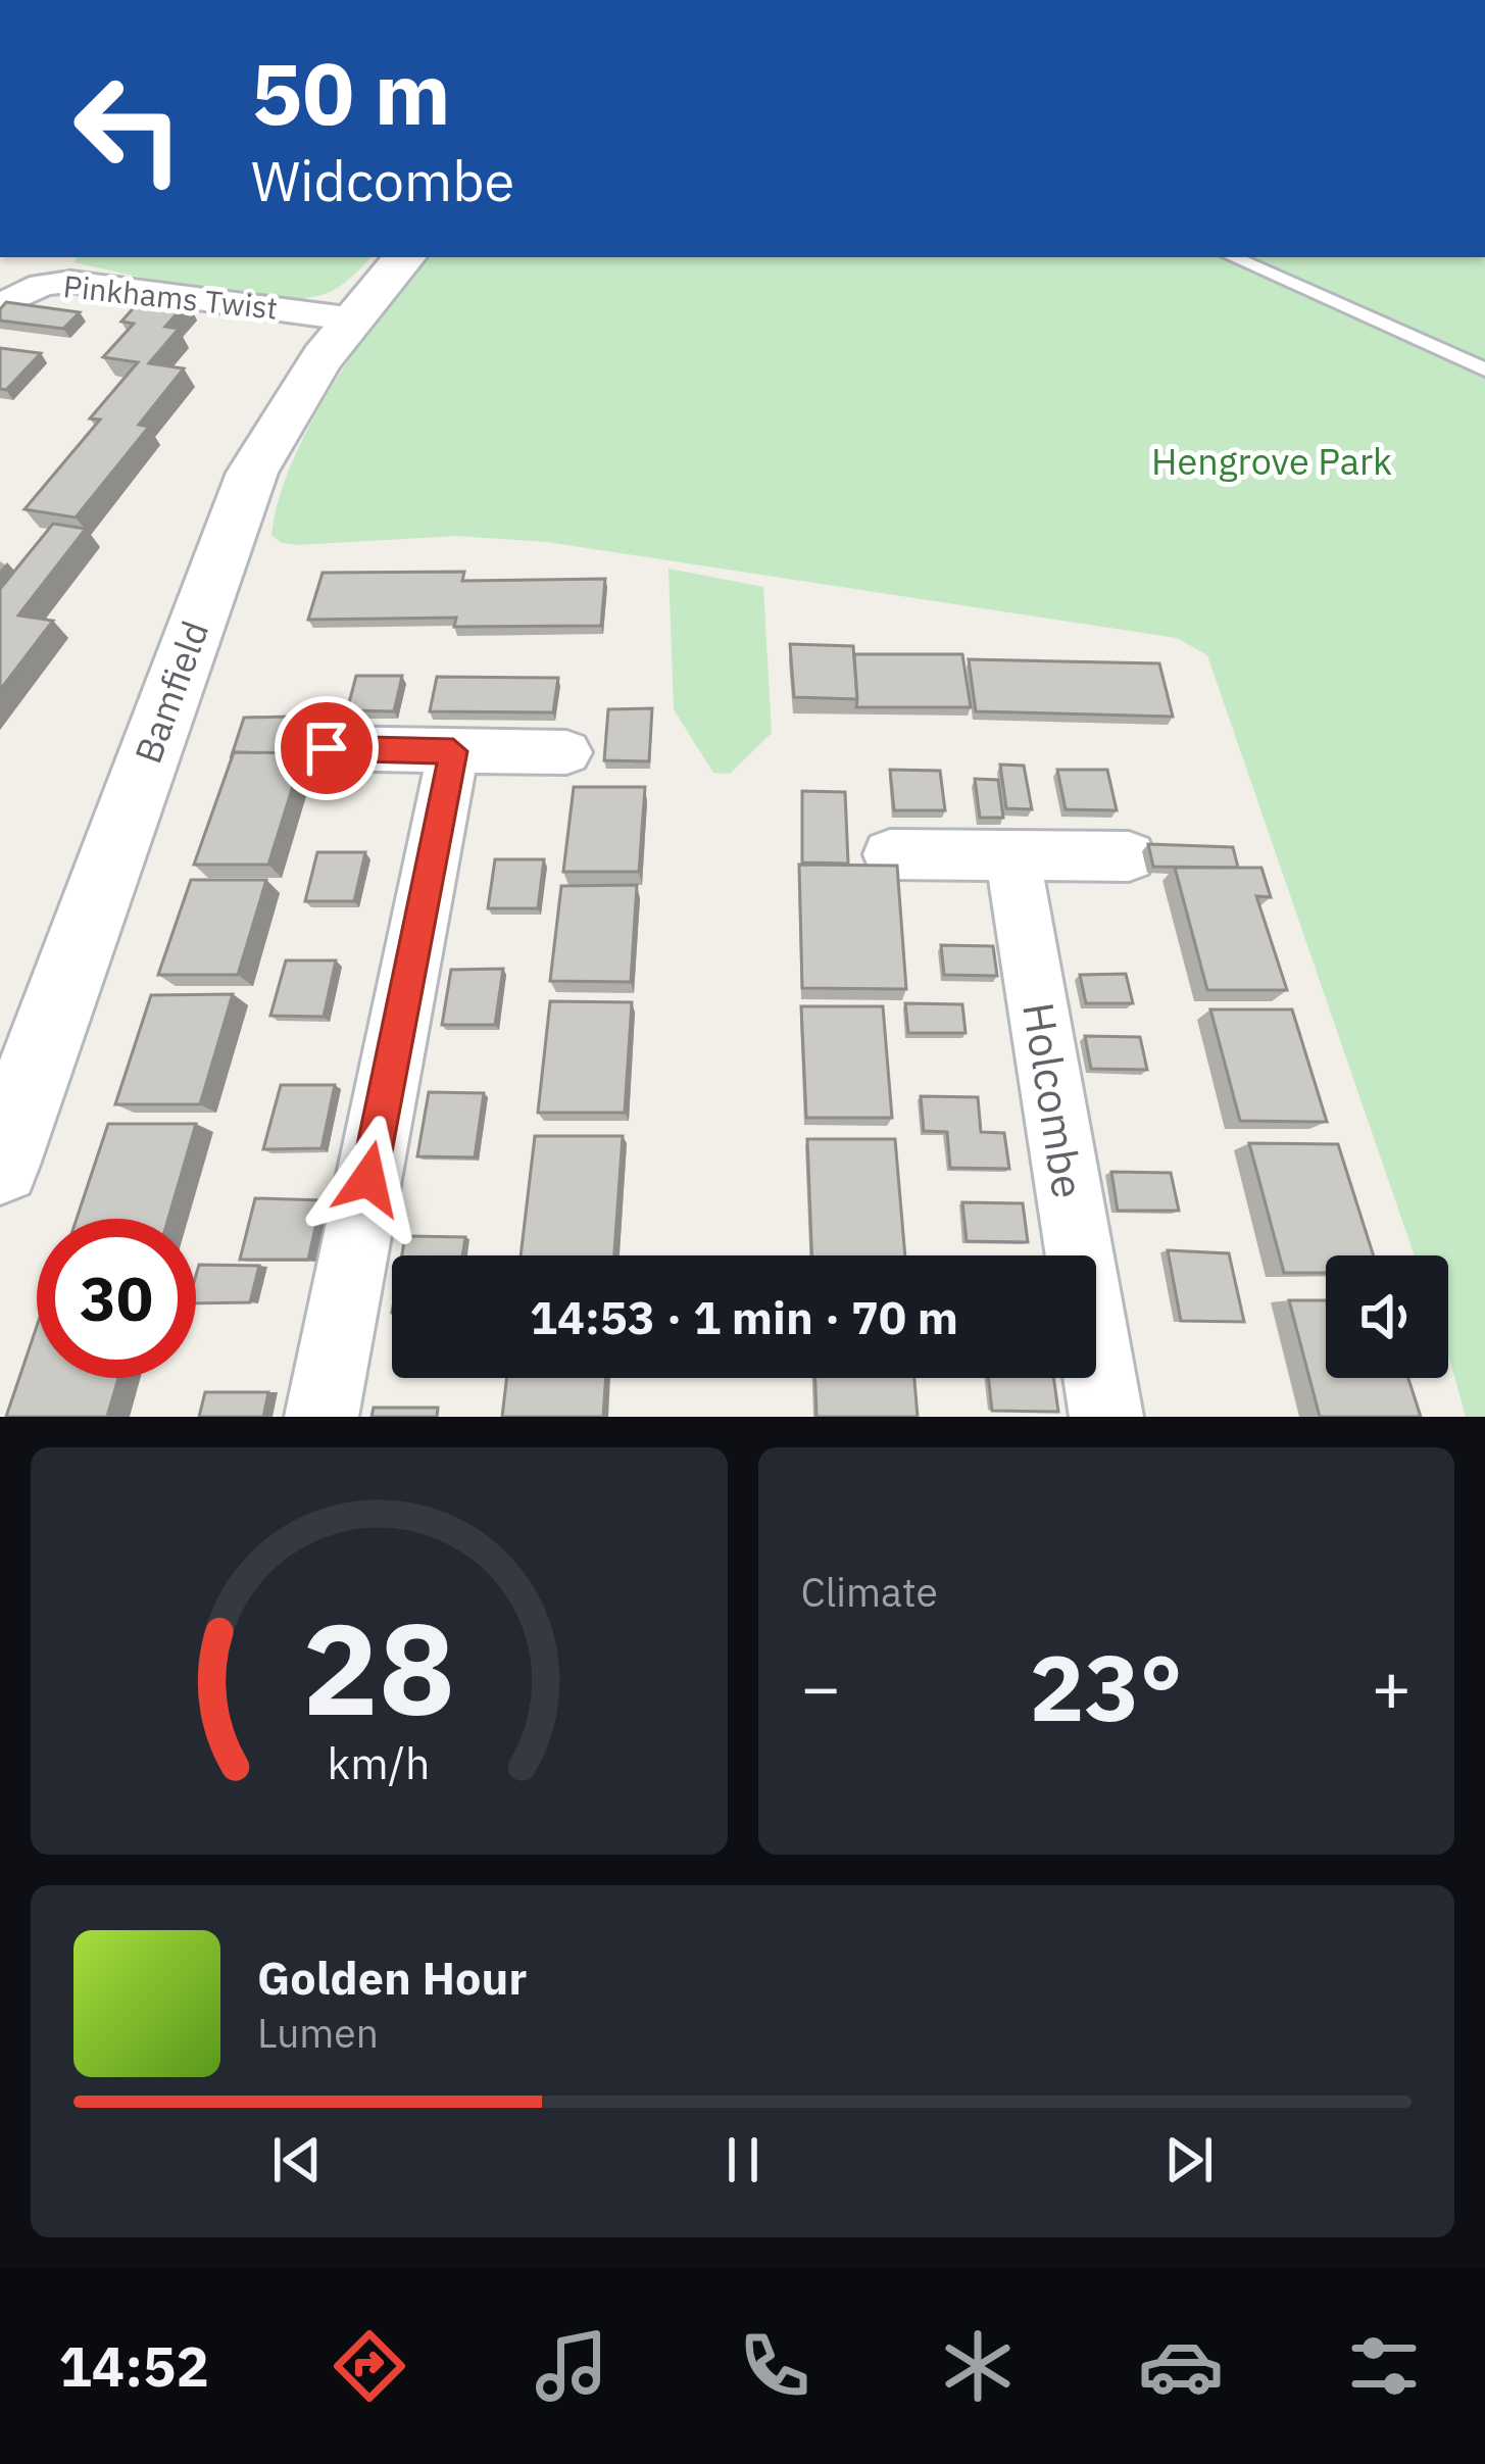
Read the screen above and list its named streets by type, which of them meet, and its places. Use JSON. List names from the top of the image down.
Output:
{
  "streets": {
    "street": ["Pinkhams Twist", "Bamfield", "Holcombe"]
  },
  "crossings": [
    ["Pinkhams Twist", "Bamfield"]
  ],
  "parks": ["Hengrove Park"],
  "page": {
    "turn": ["50 m", "Widcombe"],
    "limit": "30",
    "trip": "14:53 · 1 min · 70 m",
    "tile": "Climate",
    "heat": ["−", "23°", "+"],
    "song": ["Golden Hour", "Lumen"],
    "tabs": "14:52",
    "gauge": ["28", "km/h"]
  }
}
